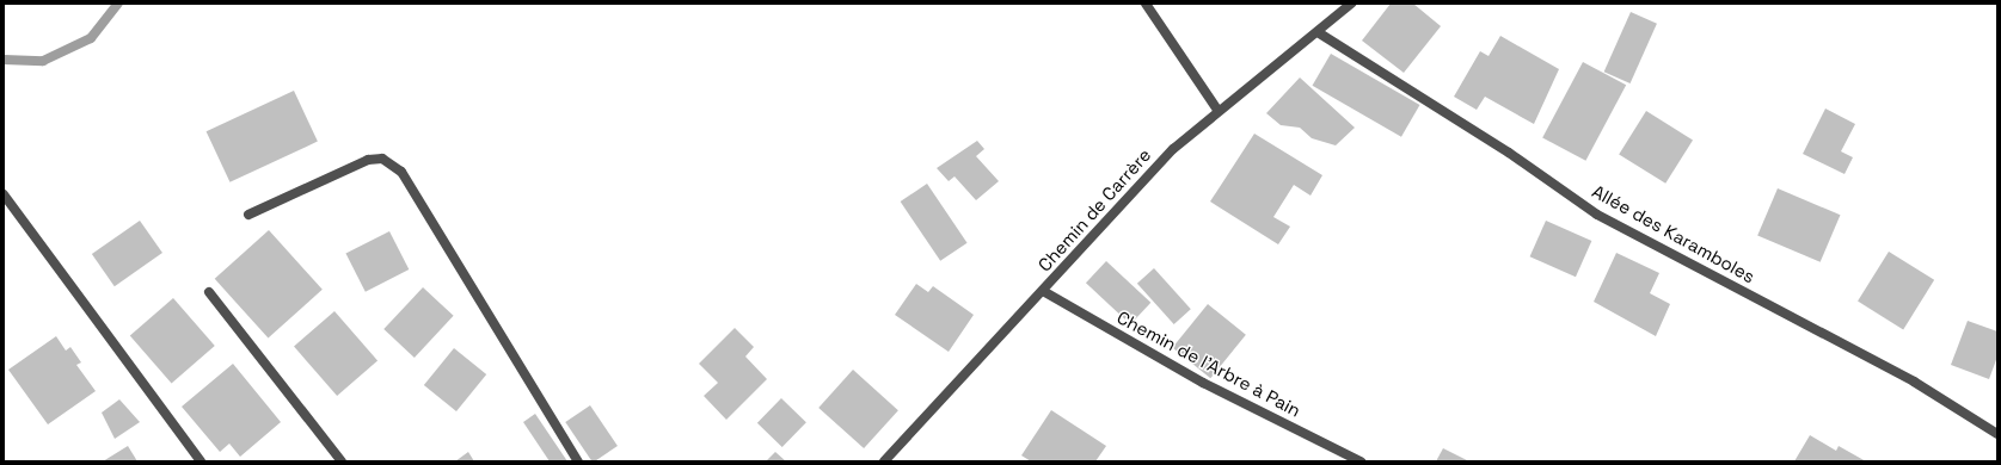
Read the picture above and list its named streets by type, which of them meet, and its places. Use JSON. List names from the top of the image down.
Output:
{
  "streets": {
    "street": ["Chemin de Carrère", "Allée des Karamboles", "Chemin de l'Arbre à Pain"]
  },
  "crossings": [
    ["Chemin de Carrère", "Allée des Karamboles"],
    ["Chemin de Carrère", "Chemin de l'Arbre à Pain"]
  ]
}
